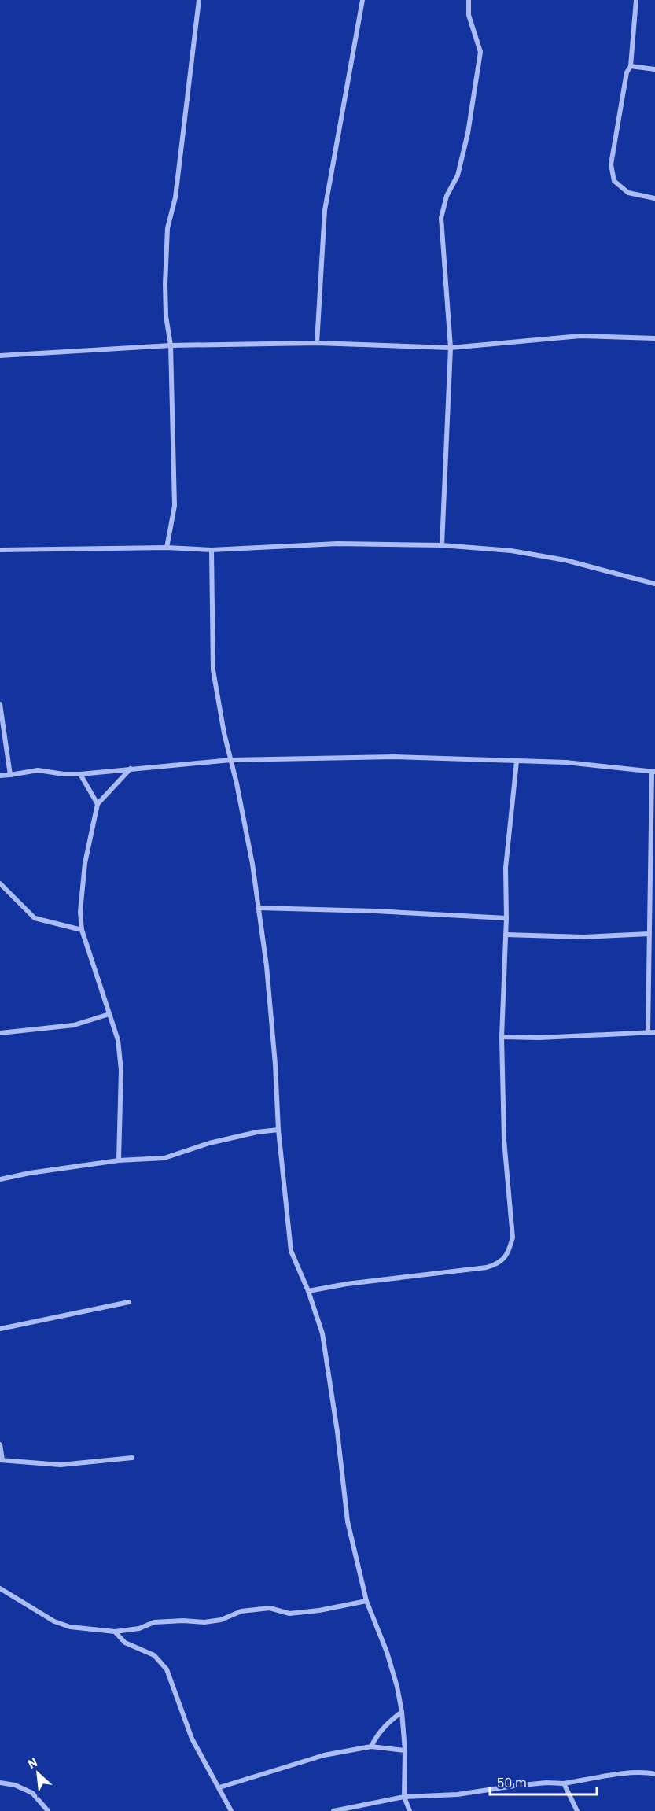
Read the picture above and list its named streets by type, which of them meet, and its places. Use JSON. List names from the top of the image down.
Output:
{
  "scale_bar": "50 m",
  "north": "top left"
}
